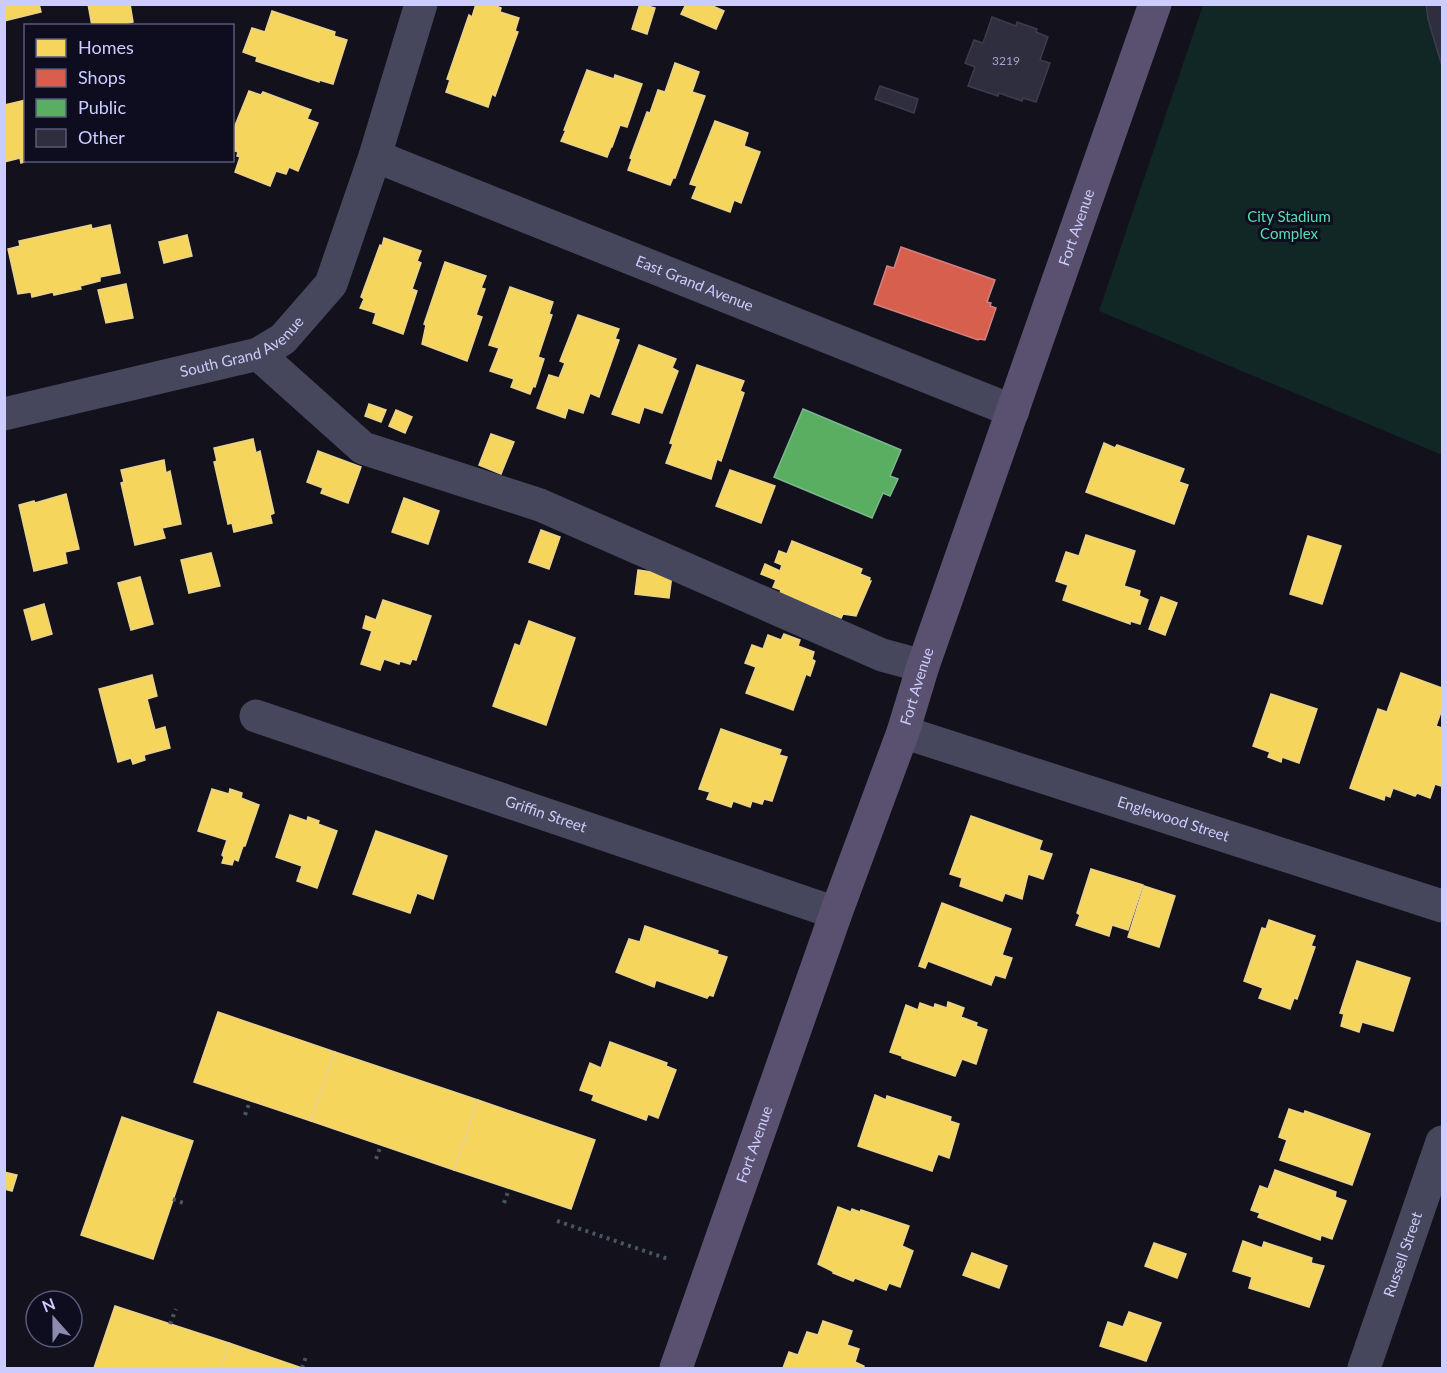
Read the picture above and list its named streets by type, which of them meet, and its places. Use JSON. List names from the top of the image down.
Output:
{
  "streets": {
    "main road": ["Fort Avenue"],
    "street": [
      "East Grand Avenue",
      "South Grand Avenue",
      "Griffin Street",
      "Englewood Street",
      "Russell Street"
    ]
  },
  "crossings": [
    ["Fort Avenue", "East Grand Avenue"],
    ["Fort Avenue", "Griffin Street"],
    ["Fort Avenue", "Englewood Street"],
    ["East Grand Avenue", "South Grand Avenue"]
  ],
  "parks": ["City Stadium Complex"],
  "house_numbers": ["3219"],
  "legend": [
    "Homes",
    "Shops",
    "Public",
    "Other"
  ],
  "north": "top"
}
